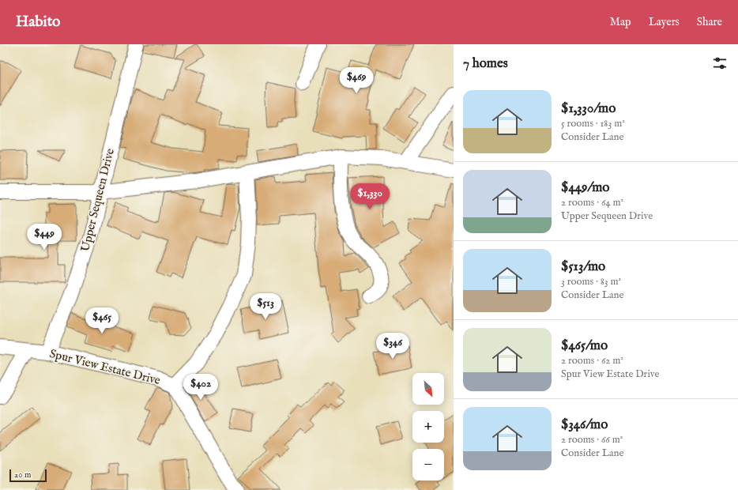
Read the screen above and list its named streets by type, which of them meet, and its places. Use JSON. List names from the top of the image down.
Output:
{
  "streets": {
    "street": ["Upper Sequeen Drive", "Spur View Estate Drive"]
  },
  "crossings": [
    ["Upper Sequeen Drive", "Spur View Estate Drive"]
  ],
  "scale_bar": "20 m",
  "north": "bottom right",
  "page": {
    "header": "Habito",
    "nav": ["Map", "Layers", "Share"],
    "heading": "7 homes",
    "price": [
      "$469",
      "$1,330",
      "$449",
      "$513",
      "$465",
      "$346",
      "$402"
    ],
    "list": [
      {
        "name": "$1,330/mo",
        "note": "5 rooms · 183 m² · Consider Lane"
      },
      {
        "name": "$449/mo",
        "note": "2 rooms · 64 m² · Upper Sequeen Drive"
      },
      {
        "name": "$513/mo",
        "note": "3 rooms · 83 m² · Consider Lane"
      },
      {
        "name": "$465/mo",
        "note": "2 rooms · 62 m² · Spur View Estate Drive"
      },
      {
        "name": "$346/mo",
        "note": "2 rooms · 66 m² · Consider Lane"
      }
    ],
    "map_buttons": ["+", "−"],
    "scale": "20 m"
  }
}
